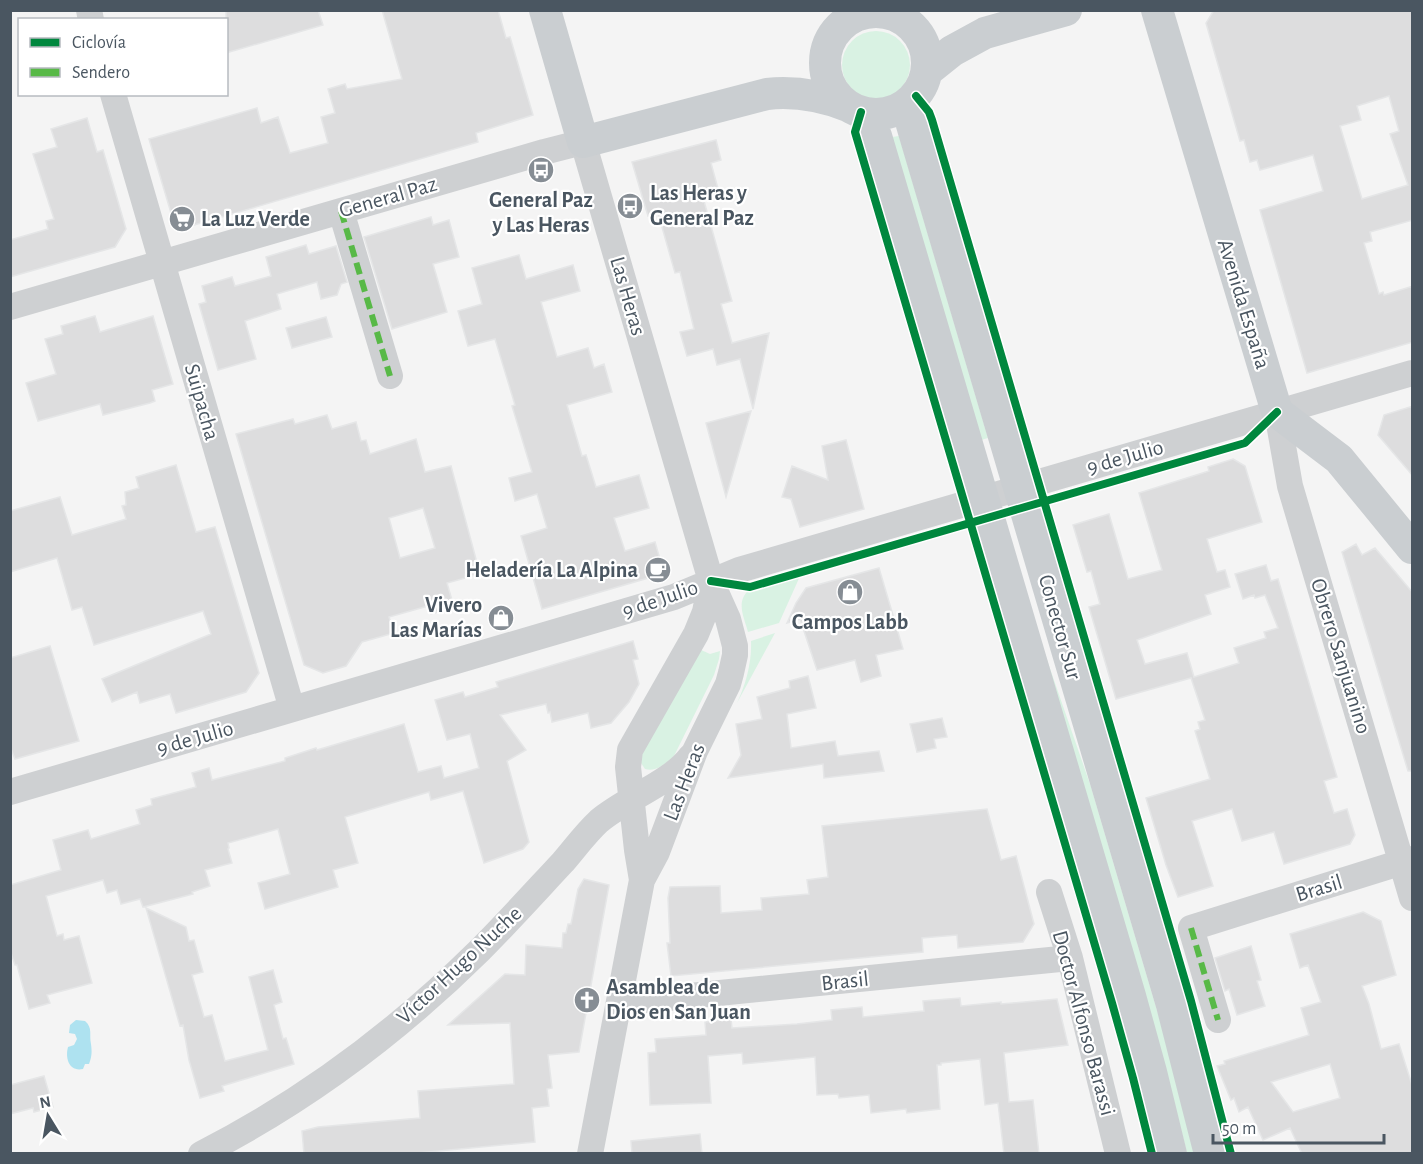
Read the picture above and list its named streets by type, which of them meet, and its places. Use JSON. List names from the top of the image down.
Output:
{
  "streets": {
    "main road": [
      "General Paz",
      "Las Heras",
      "Avenida España",
      "Conector Sur"
    ],
    "street": [
      "Suipacha",
      "9 de Julio",
      "Obrero Sanjuanino",
      "Brasil",
      "Víctor Hugo Nuche",
      "Doctor Alfonso Barassi"
    ]
  },
  "crossings": [
    ["General Paz", "Las Heras"],
    ["General Paz", "Suipacha"],
    ["General Paz", "Conector Sur"],
    ["Las Heras", "9 de Julio"],
    ["Las Heras", "Brasil"],
    ["Las Heras", "Víctor Hugo Nuche"],
    ["Avenida España", "9 de Julio"],
    ["Avenida España", "Obrero Sanjuanino"],
    ["Suipacha", "9 de Julio"],
    ["9 de Julio", "Conector Sur"],
    ["9 de Julio", "Obrero Sanjuanino"],
    ["Obrero Sanjuanino", "Brasil"],
    ["Brasil", "Doctor Alfonso Barassi"]
  ],
  "places": {
    "bus stop": ["General Paz y Las Heras", "Las Heras y General Paz"],
    "supermarket": ["La Luz Verde"],
    "cafe": ["Heladería La Alpina"],
    "shop": ["Campos Labb", "Vivero Las Marías"],
    "church": ["Asamblea de Dios en San Juan"]
  },
  "legend": ["Ciclovía", "Sendero"],
  "scale_bar": "50 m",
  "north": "top"
}
